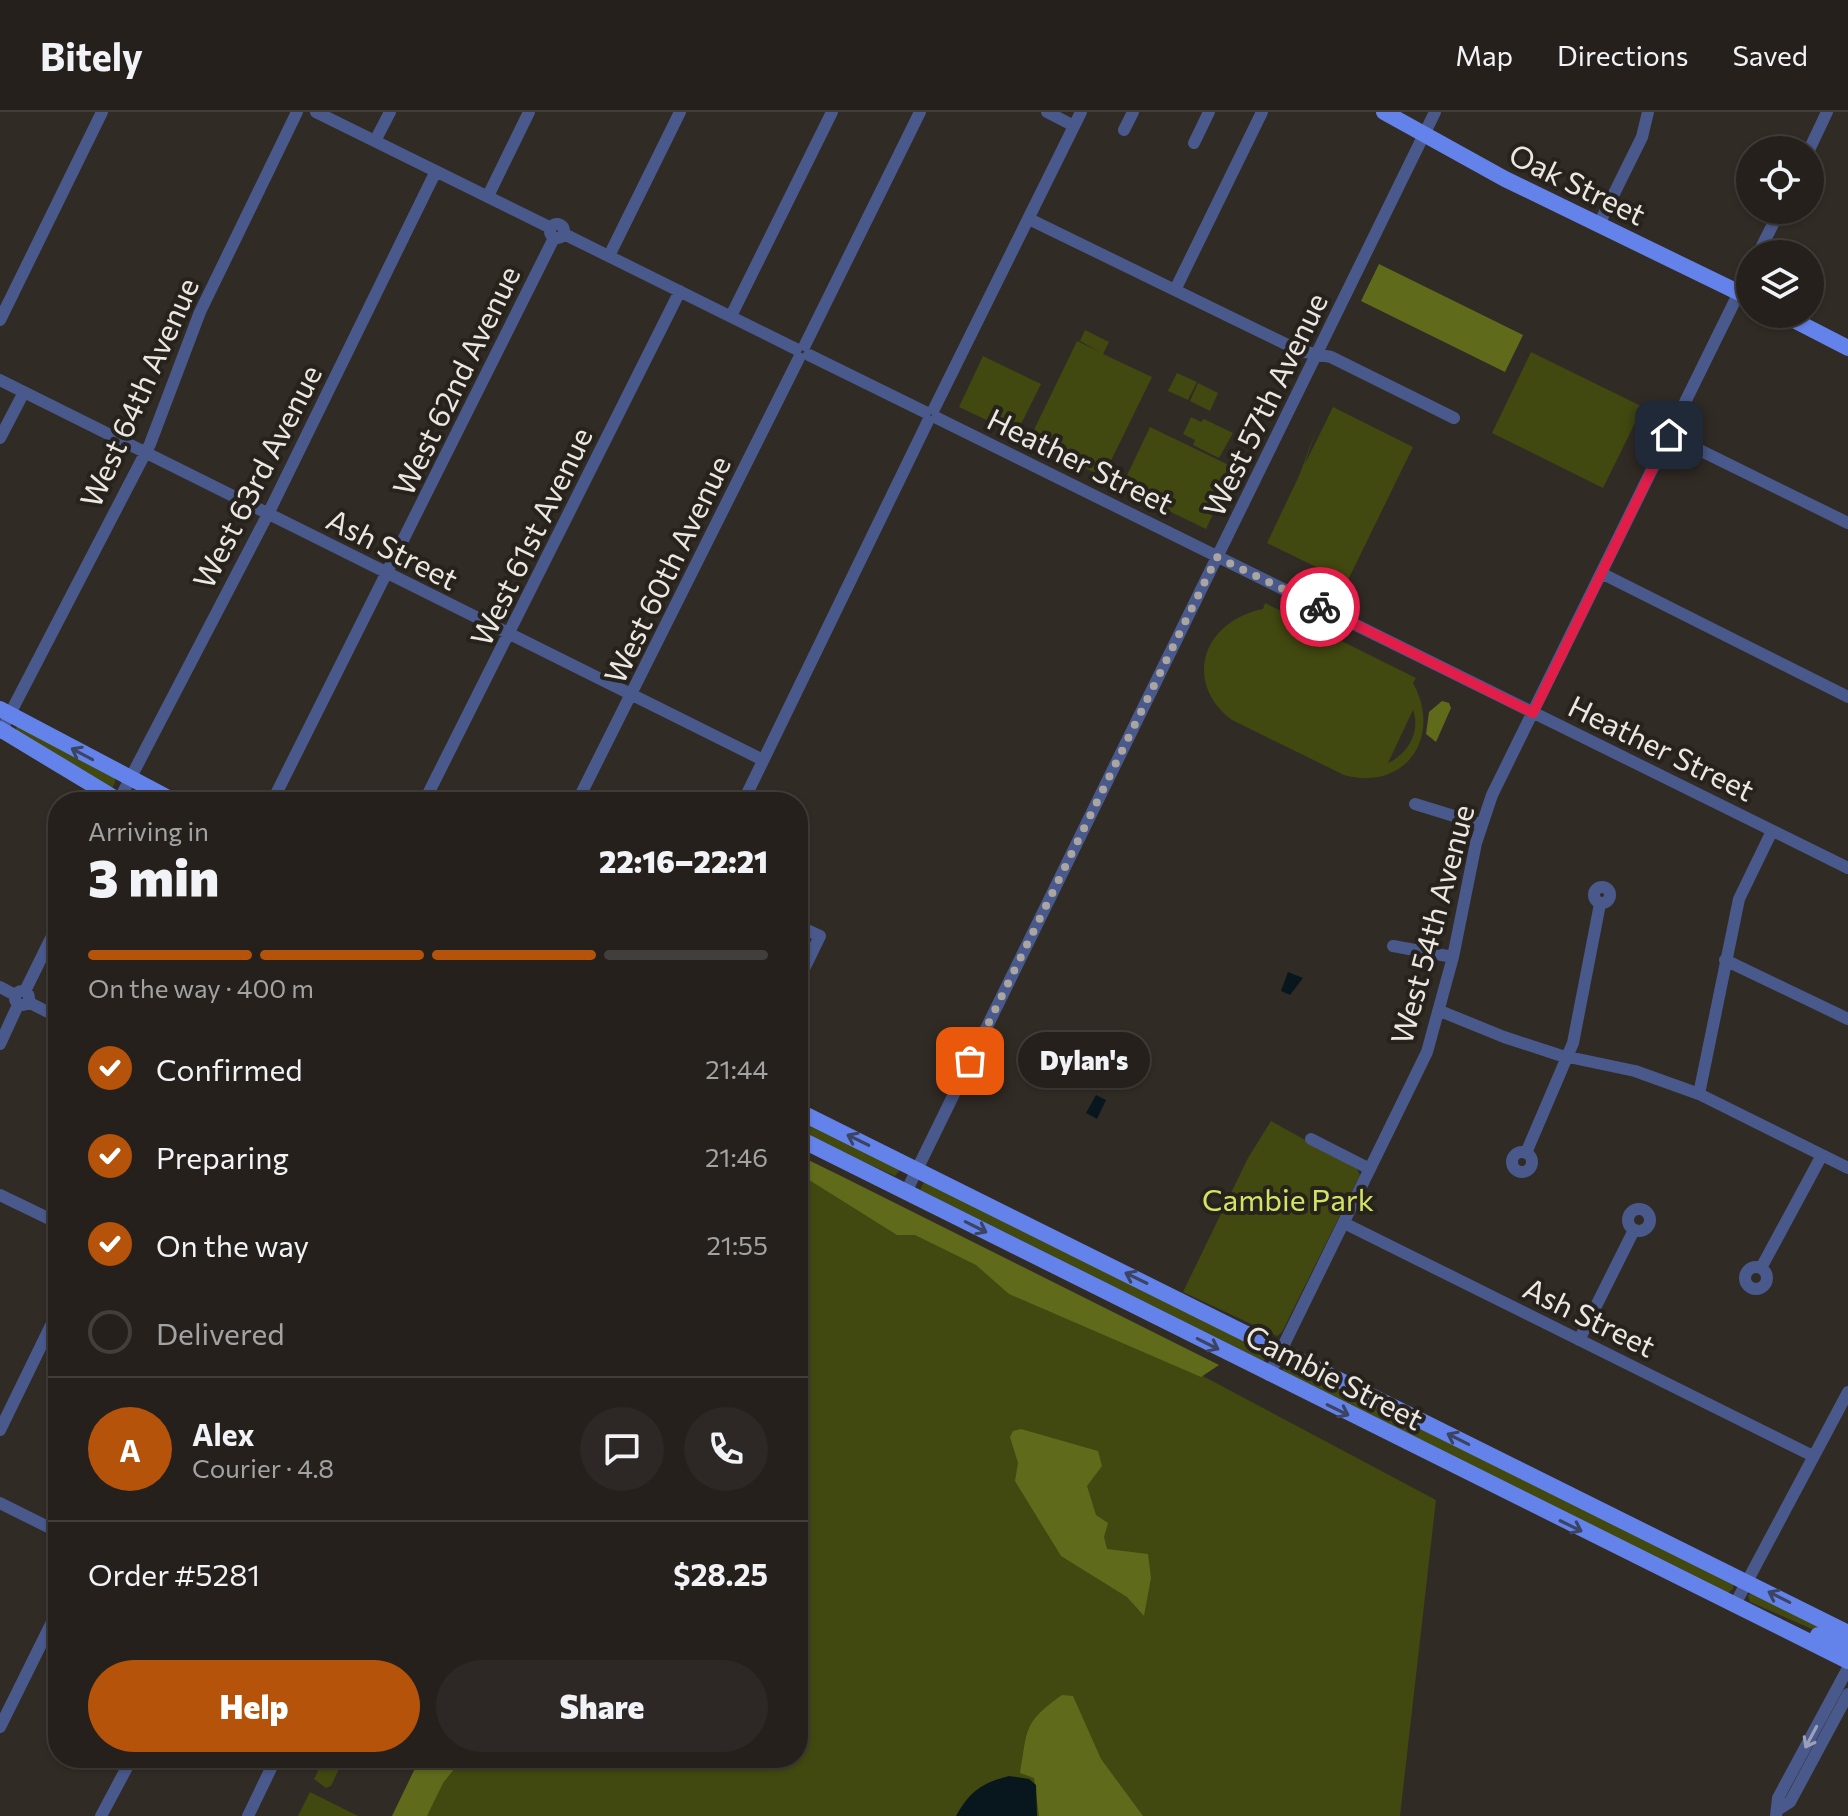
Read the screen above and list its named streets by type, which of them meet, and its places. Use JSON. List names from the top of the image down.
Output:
{
  "streets": {
    "main road": ["Oak Street", "Cambie Street"],
    "street": [
      "West 62nd Avenue",
      "West 64th Avenue",
      "West 57th Avenue",
      "Heather Street",
      "West 63rd Avenue",
      "West 61st Avenue",
      "Ash Street",
      "West 60th Avenue",
      "West 54th Avenue"
    ]
  },
  "crossings": [
    ["Oak Street", "West 57th Avenue"],
    ["West 62nd Avenue", "Heather Street"],
    ["West 62nd Avenue", "Ash Street"],
    ["West 64th Avenue", "Ash Street"],
    ["West 57th Avenue", "Heather Street"],
    ["West 57th Avenue", "Cambie Street"],
    ["Heather Street", "West 63rd Avenue"],
    ["Heather Street", "West 61st Avenue"],
    ["Heather Street", "West 60th Avenue"],
    ["Heather Street", "West 54th Avenue"],
    ["West 63rd Avenue", "Ash Street"],
    ["West 61st Avenue", "Ash Street"],
    ["Ash Street", "West 60th Avenue"],
    ["Ash Street", "West 54th Avenue"],
    ["West 54th Avenue", "Cambie Street"]
  ],
  "parks": ["Cambie Park"],
  "places": ["Dylan's"],
  "page": {
    "header": "Bitely",
    "nav": ["Map", "Directions", "Saved"],
    "heading": ["3 min", "Arriving in", "22:16–22:21"],
    "panel": [
      "Alex",
      "Courier · 4.8",
      "Order #5281",
      "$28.25"
    ],
    "bar": "On the way · 400 m",
    "list": [
      ["Confirmed", "21:44"],
      ["Preparing", "21:46"],
      ["On the way", "21:55"],
      "Delivered"
    ],
    "bubble": "Dylan's",
    "round": "A",
    "buttons": ["Help", "Share"]
  }
}
